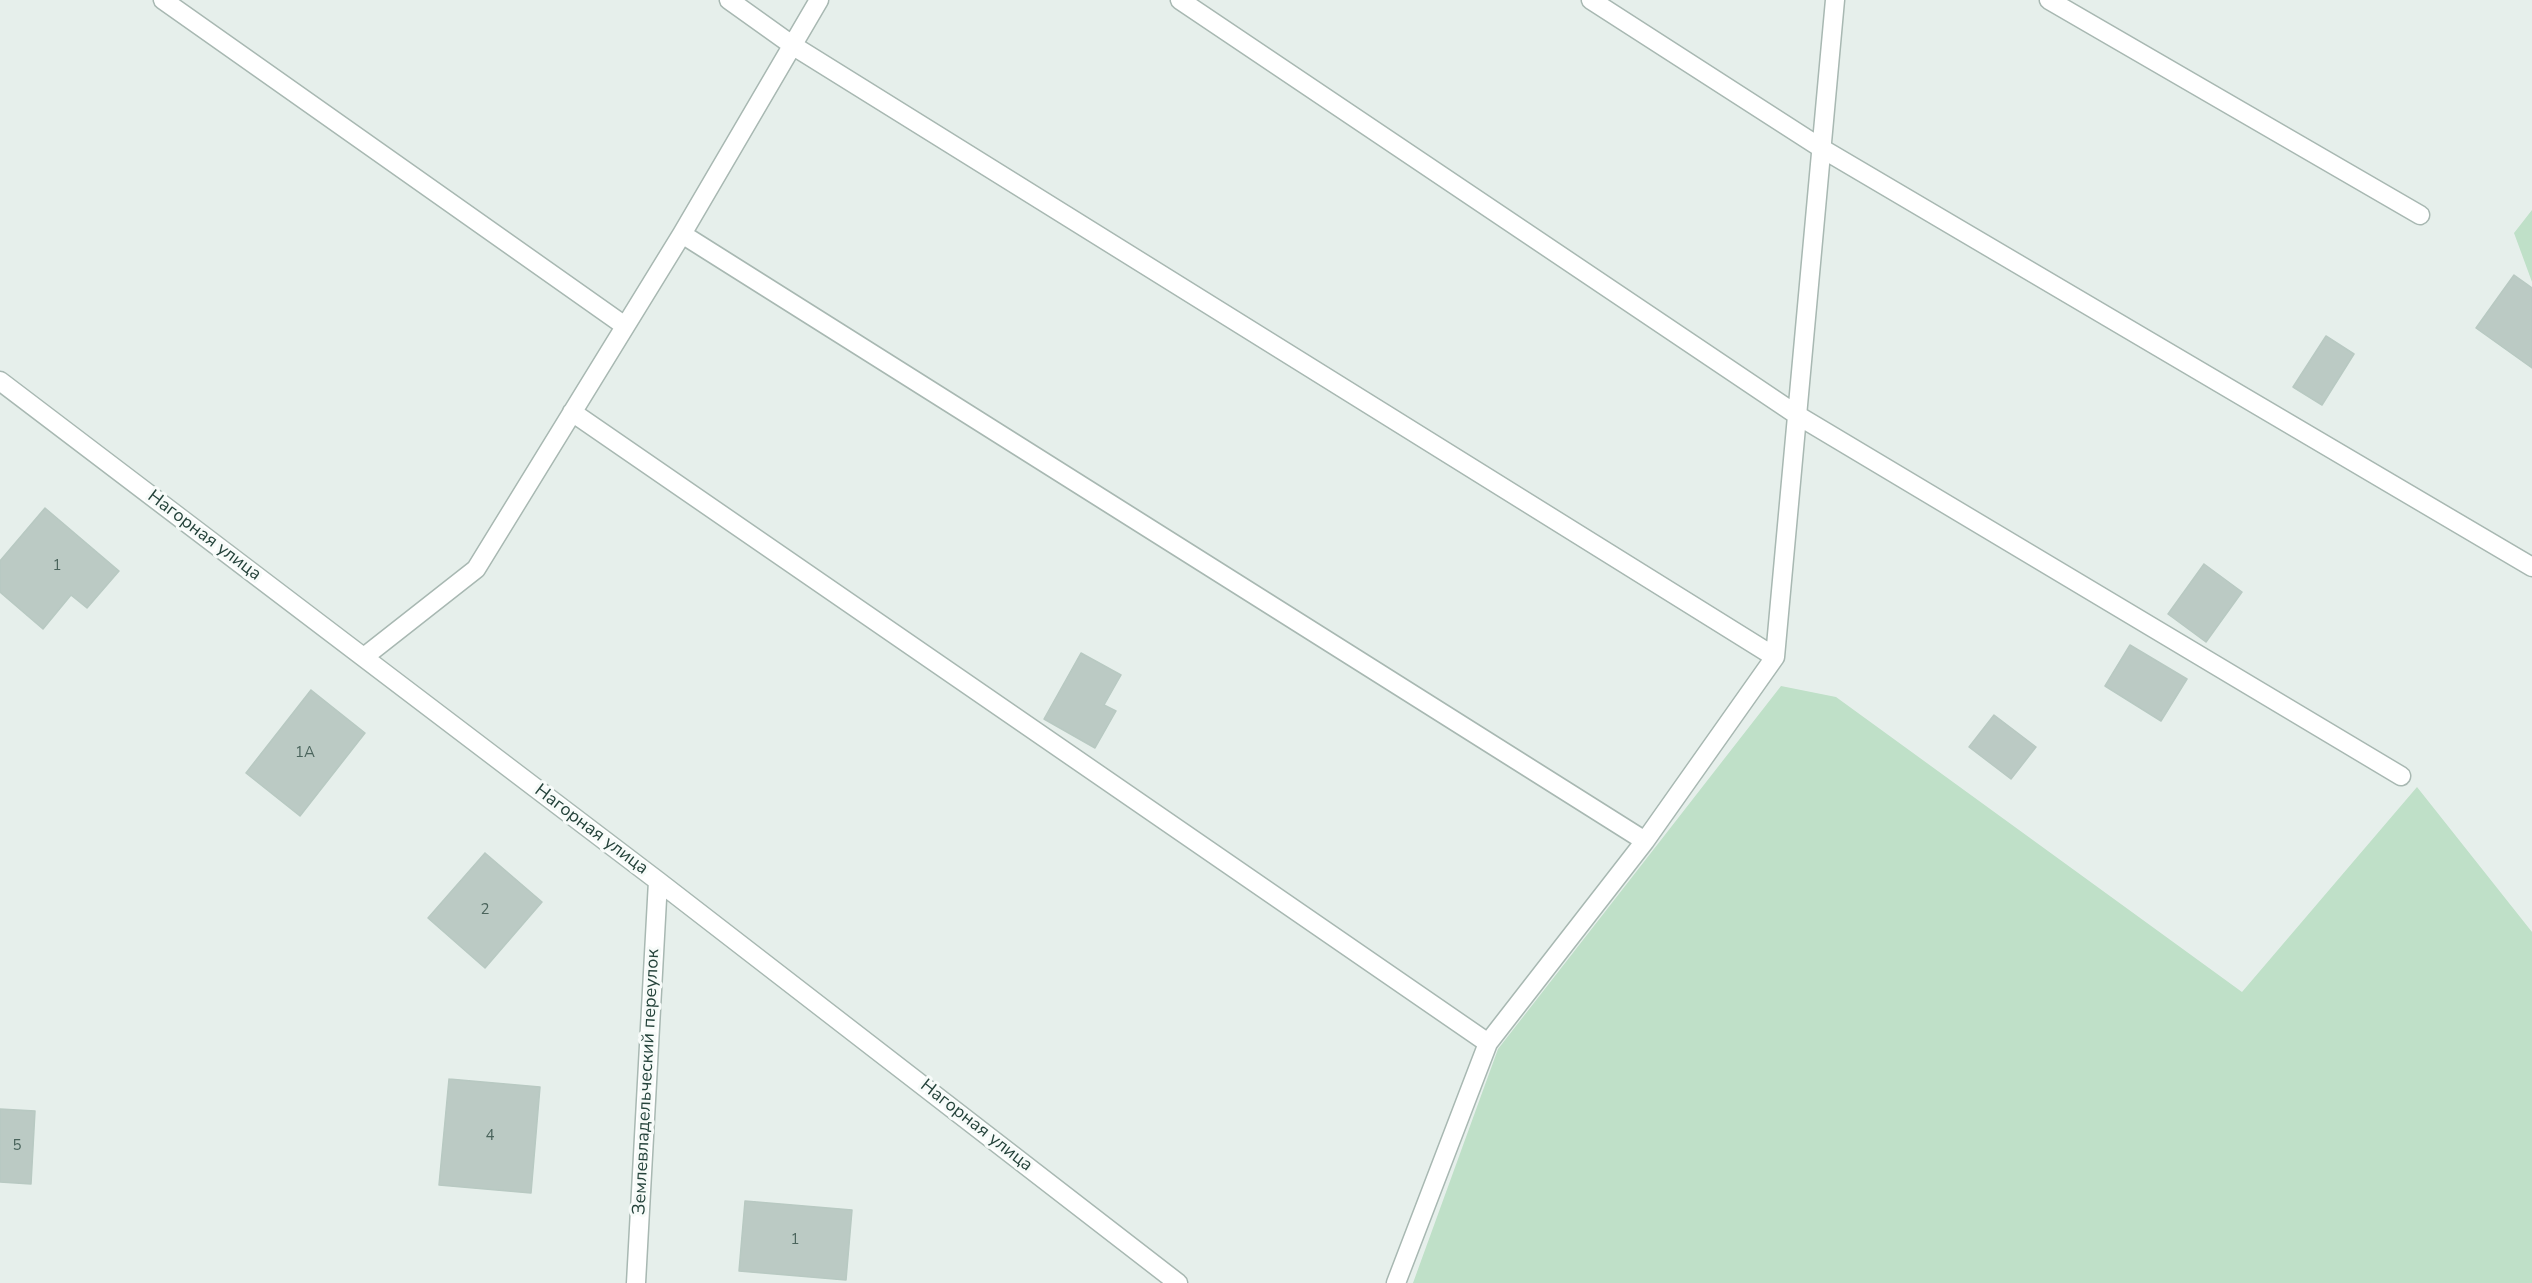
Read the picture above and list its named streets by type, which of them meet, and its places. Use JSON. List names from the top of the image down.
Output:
{
  "streets": {
    "street": ["Нагорная улица", "Землевладельческий переулок"]
  },
  "crossings": [
    ["Нагорная улица", "Землевладельческий переулок"]
  ],
  "house_numbers": [
    "1",
    "1А",
    "2",
    "4",
    "5",
    "1"
  ]
}
